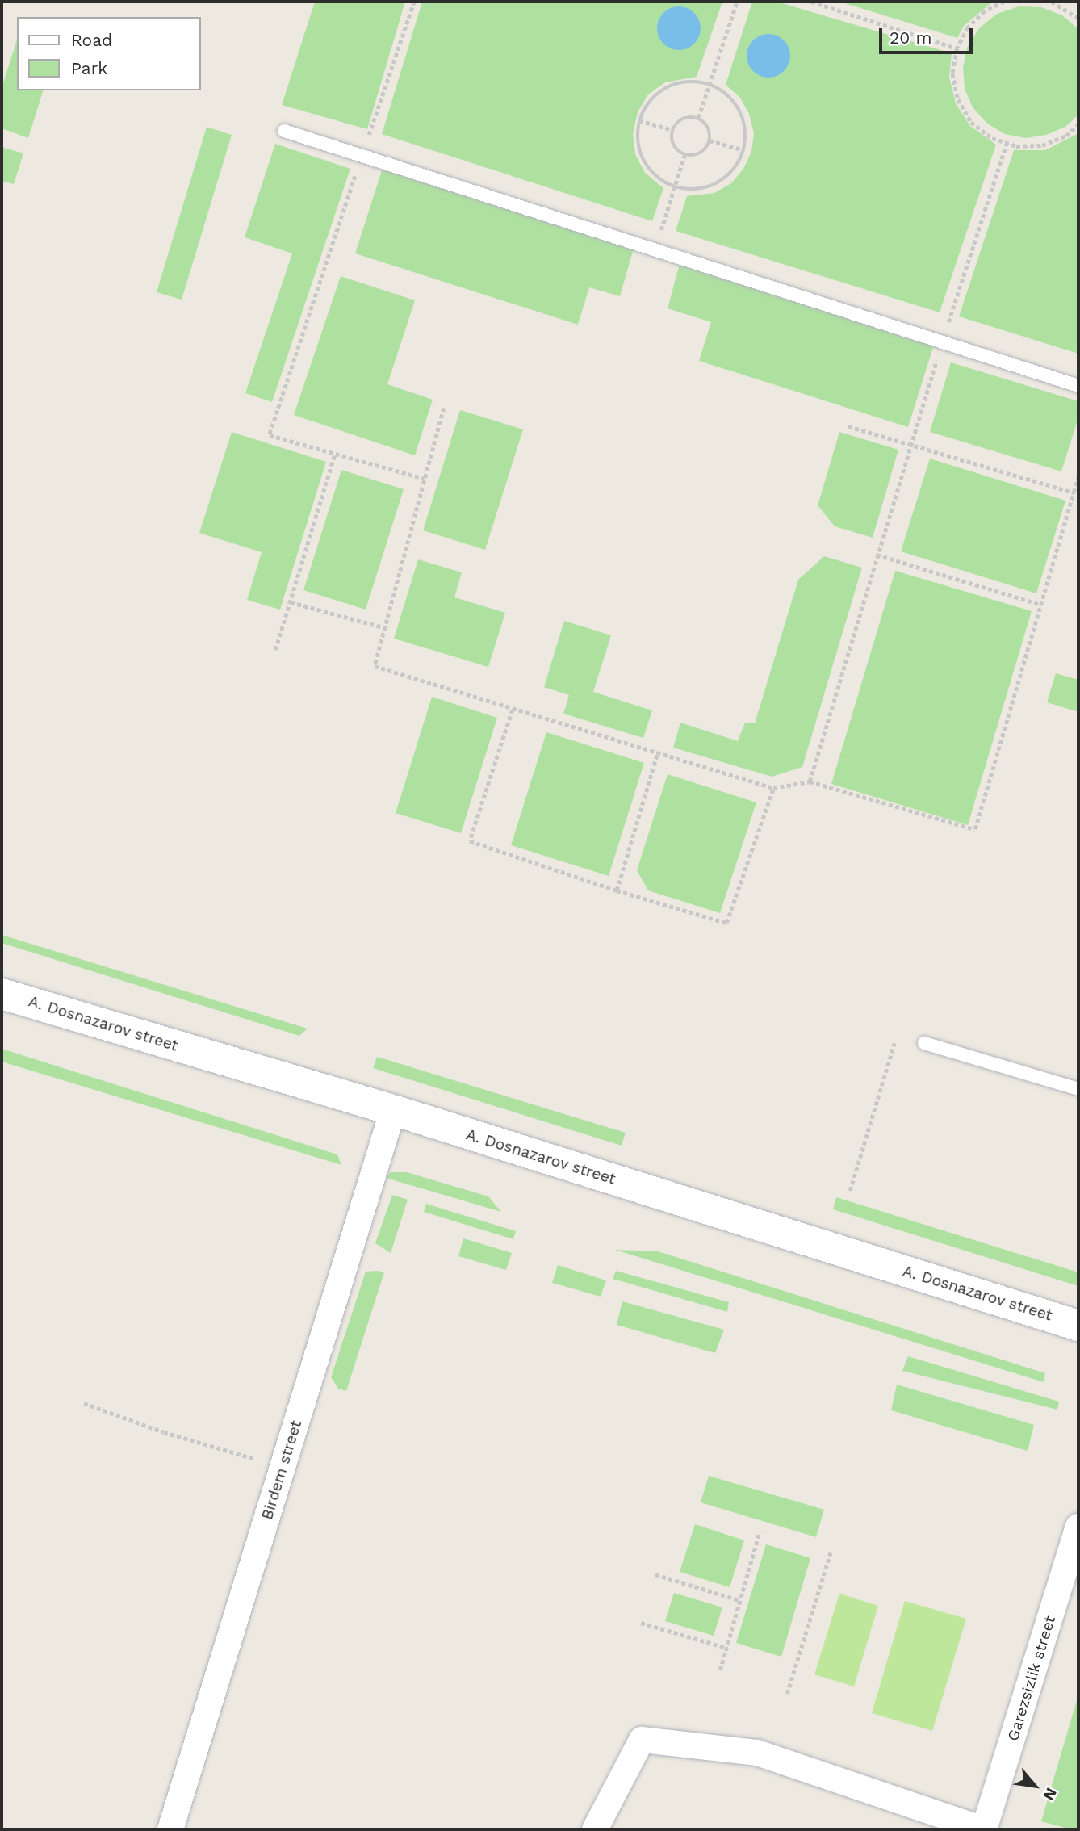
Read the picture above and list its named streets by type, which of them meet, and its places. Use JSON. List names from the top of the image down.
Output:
{
  "streets": {
    "main road": ["A. Dosnazarov street"],
    "street": ["Birdem street", "Garezsizlik street"]
  },
  "crossings": [
    ["A. Dosnazarov street", "Birdem street"]
  ],
  "legend": ["Road", "Park"],
  "scale_bar": "20 m",
  "north": "bottom right"
}
